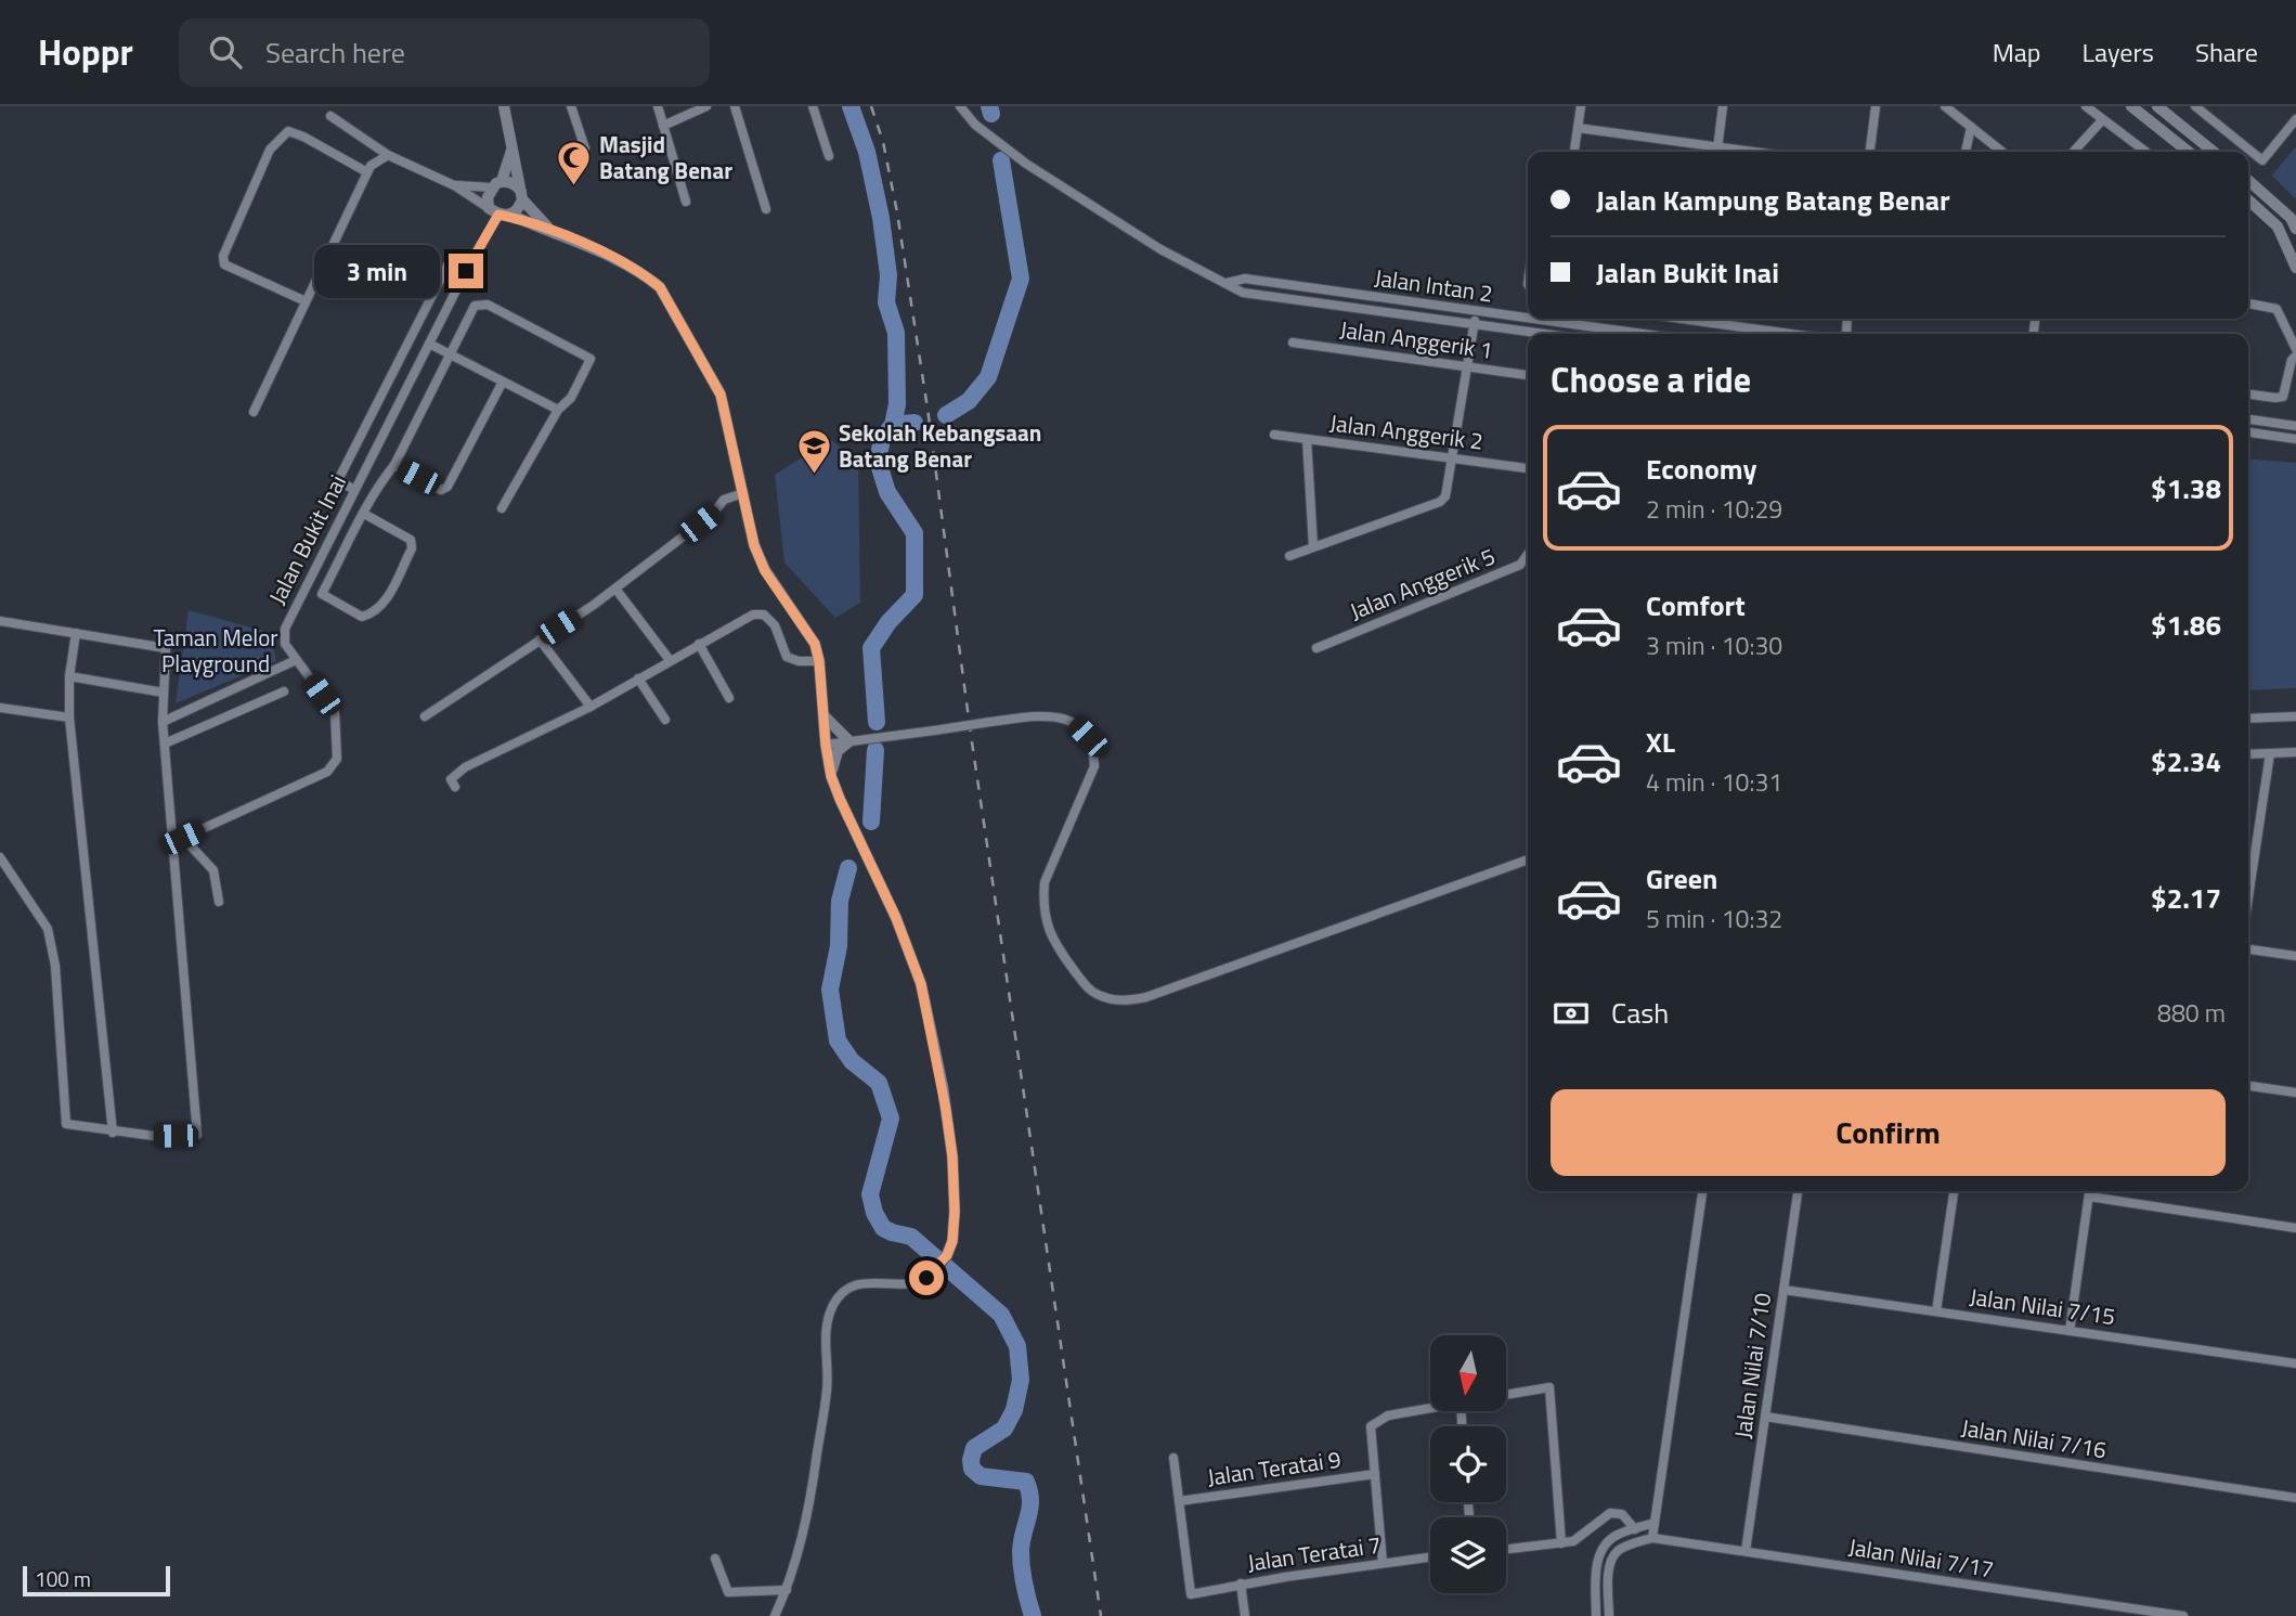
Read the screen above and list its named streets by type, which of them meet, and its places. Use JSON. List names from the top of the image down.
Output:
{
  "streets": {
    "street": [
      "Jalan Intan 2",
      "Jalan Anggerik 1",
      "Jalan Anggerik 2",
      "Jalan Bukit Inai",
      "Jalan Anggerik 5",
      "Jalan Nilai 7/15",
      "Jalan Nilai 7/10",
      "Jalan Nilai 7/16",
      "Jalan Teratai 9",
      "Jalan Teratai 7",
      "Jalan Nilai 7/17"
    ]
  },
  "crossings": [
    ["Jalan Nilai 7/15", "Jalan Nilai 7/10"],
    ["Jalan Nilai 7/10", "Jalan Nilai 7/16"],
    ["Jalan Nilai 7/10", "Jalan Nilai 7/17"],
    ["Jalan Teratai 9", "Jalan Teratai 7"]
  ],
  "parks": ["Taman Melor Playground"],
  "places": {
    "mosque": ["Masjid Batang Benar"],
    "school or university": ["Sekolah Kebangsaan Batang Benar"]
  },
  "scale_bar": "100 m",
  "north": "bottom",
  "page": {
    "header": "Hoppr",
    "search": "Search here",
    "nav": ["Map", "Layers", "Share"],
    "banner": ["Jalan Kampung Batang Benar", "Jalan Bukit Inai"],
    "bubble": "3 min",
    "heading": "Choose a ride",
    "list": [
      {
        "name": "Economy",
        "note": "2 min · 10:29",
        "value": "$1.38"
      },
      {
        "name": "Comfort",
        "note": "3 min · 10:30",
        "value": "$1.86"
      },
      {
        "name": "XL",
        "note": "4 min · 10:31",
        "value": "$2.34"
      },
      {
        "name": "Green",
        "note": "5 min · 10:32",
        "value": "$2.17"
      }
    ],
    "pay": ["Cash", "880 m"],
    "buttons": "Confirm",
    "scale": "100 m"
  }
}
